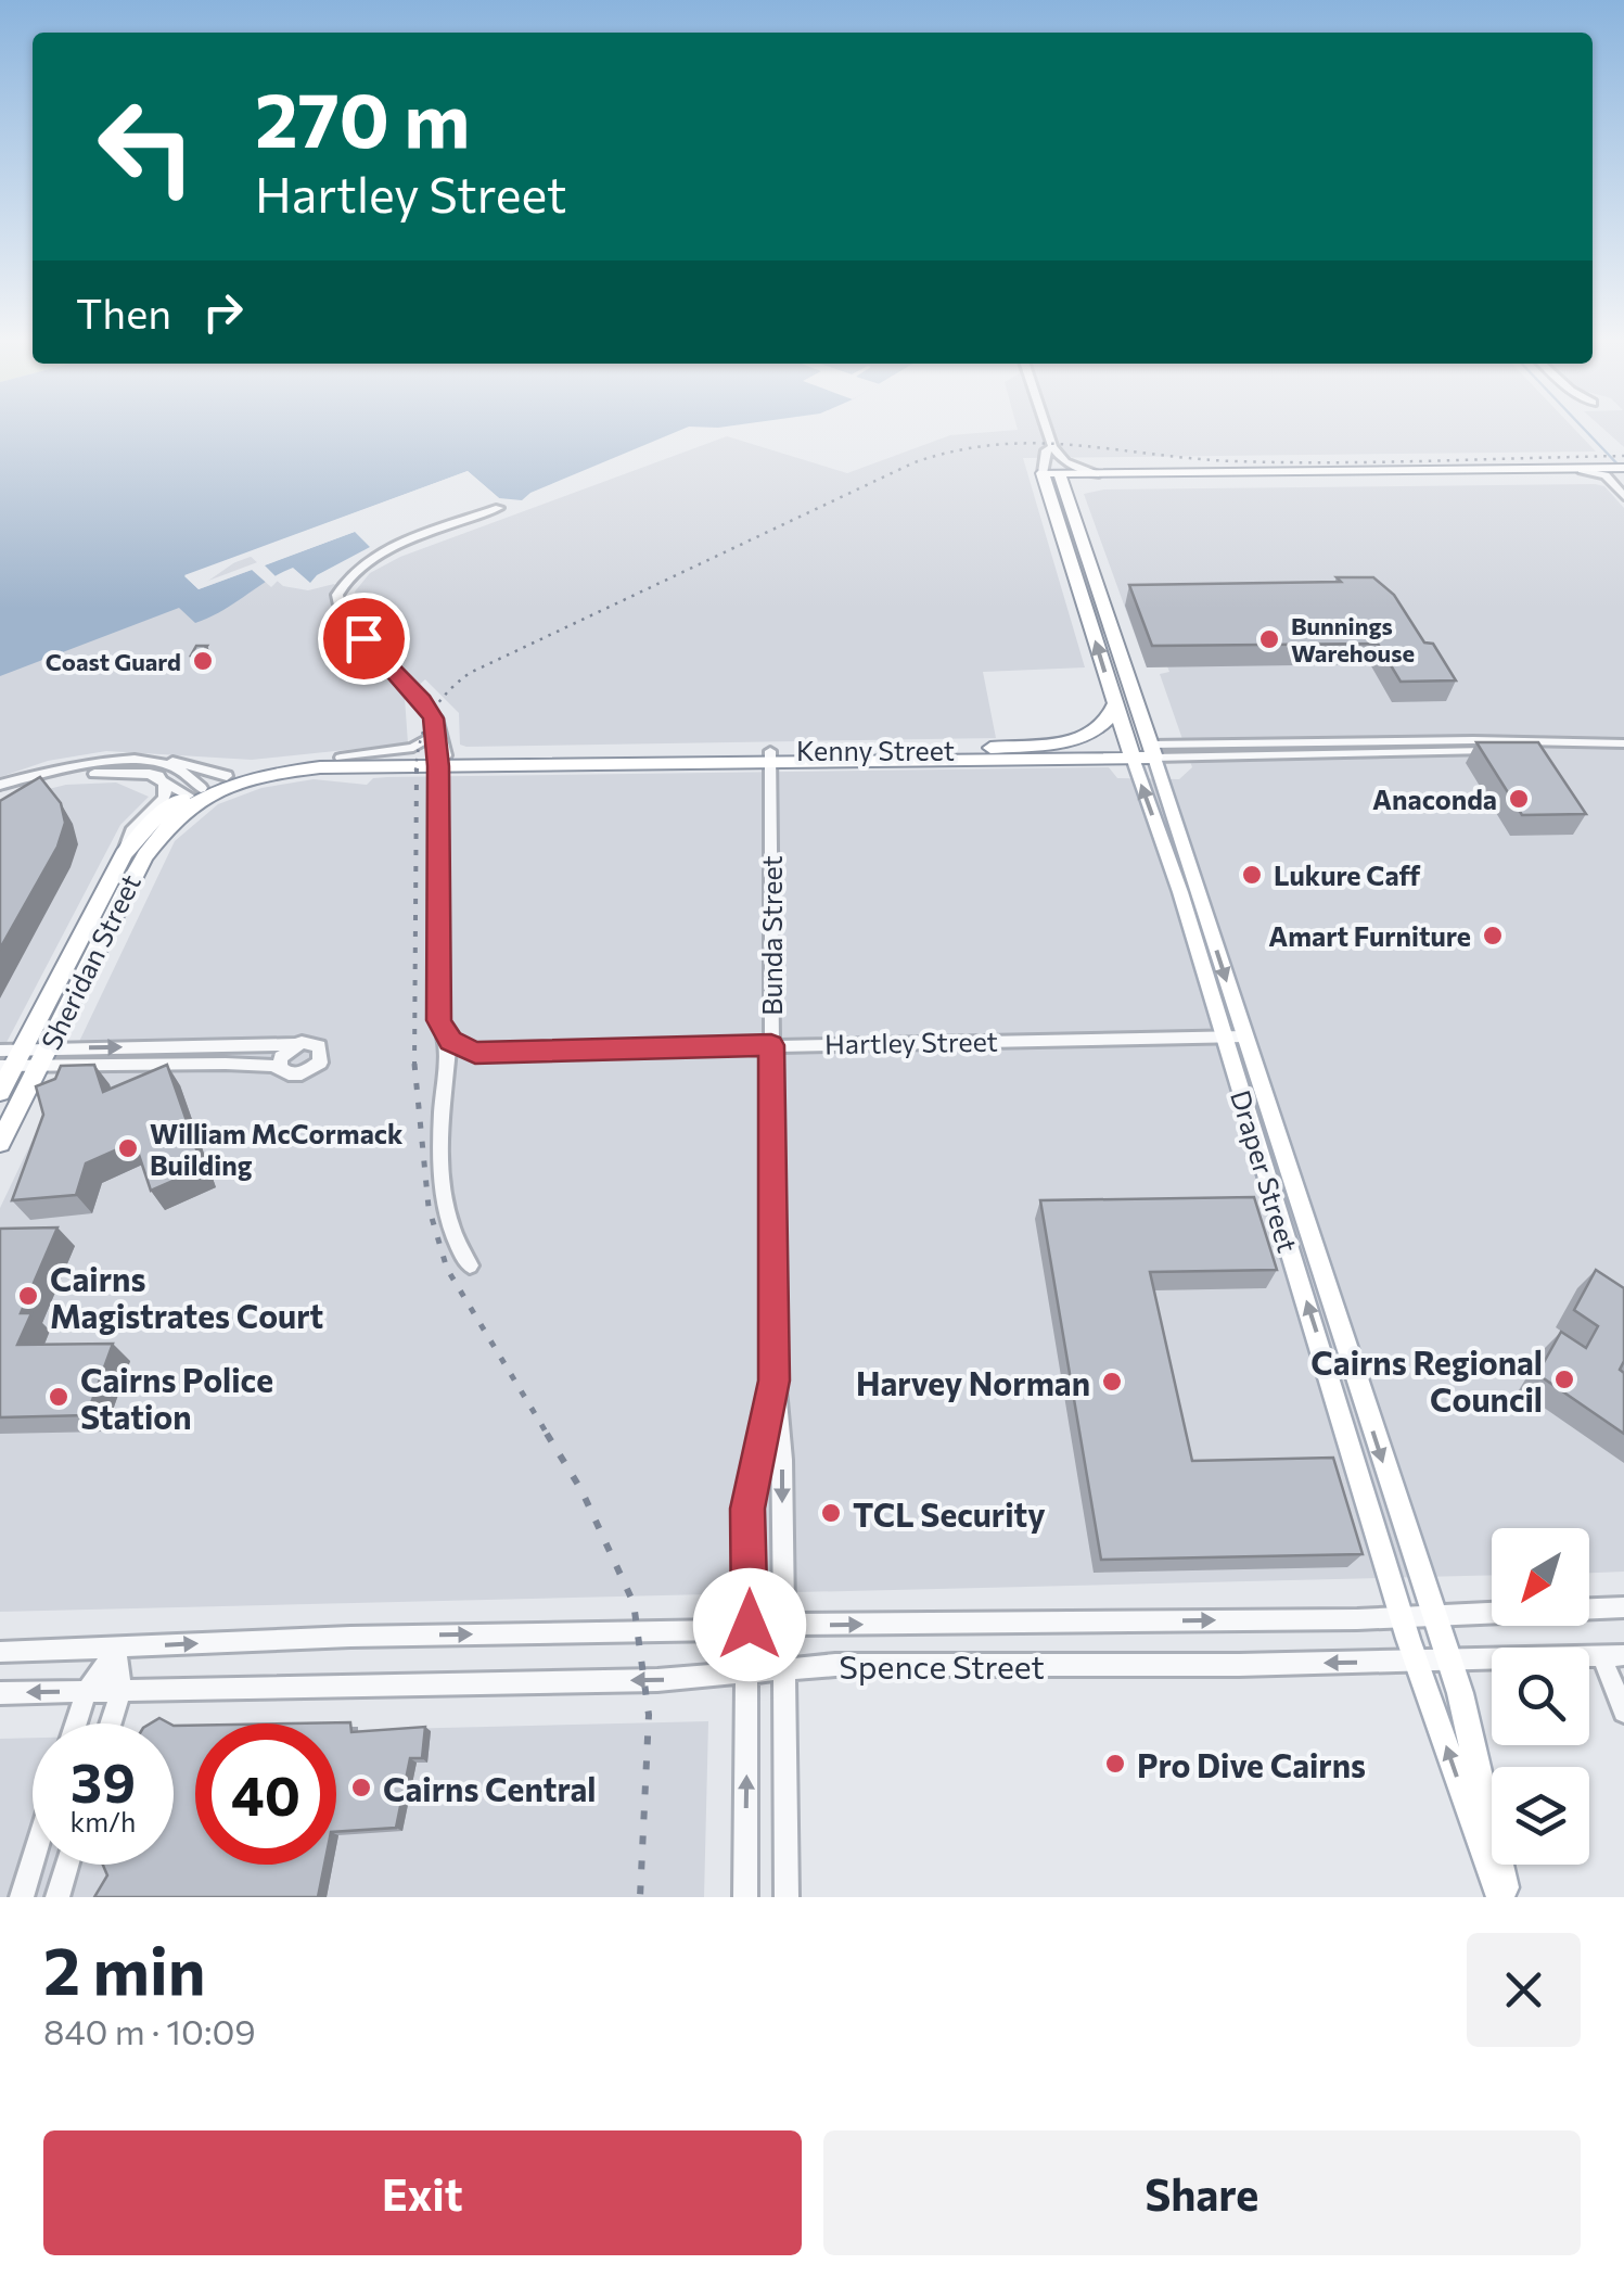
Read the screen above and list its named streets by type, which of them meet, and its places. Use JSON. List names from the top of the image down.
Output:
{
  "streets": {
    "highway": ["Kenny Street", "Sheridan Street", "Draper Street"],
    "street": ["Bunda Street", "Hartley Street", "Spence Street"]
  },
  "crossings": [
    ["Kenny Street", "Bunda Street"],
    ["Kenny Street", "Sheridan Street"],
    ["Kenny Street", "Draper Street"],
    ["Bunda Street", "Hartley Street"],
    ["Bunda Street", "Spence Street"],
    ["Hartley Street", "Draper Street"],
    ["Draper Street", "Spence Street"]
  ],
  "places": [
    "Bunnings Warehouse",
    "Coast Guard",
    "Anaconda",
    "Lukure Caff",
    "Amart Furniture",
    "William McCormack Building",
    "Cairns Magistrates Court",
    "Cairns Regional Council",
    "Harvey Norman",
    "Cairns Police Station",
    "TCL Security",
    "Pro Dive Cairns",
    "Cairns Central"
  ],
  "north": "bottom left",
  "page": {
    "turn": ["270 m", "Hartley Street"],
    "then": "Then",
    "speed": "39 km/h",
    "limit": "40",
    "heading": ["2 min", "840 m · 10:09"],
    "buttons": ["Exit", "Share"]
  }
}
